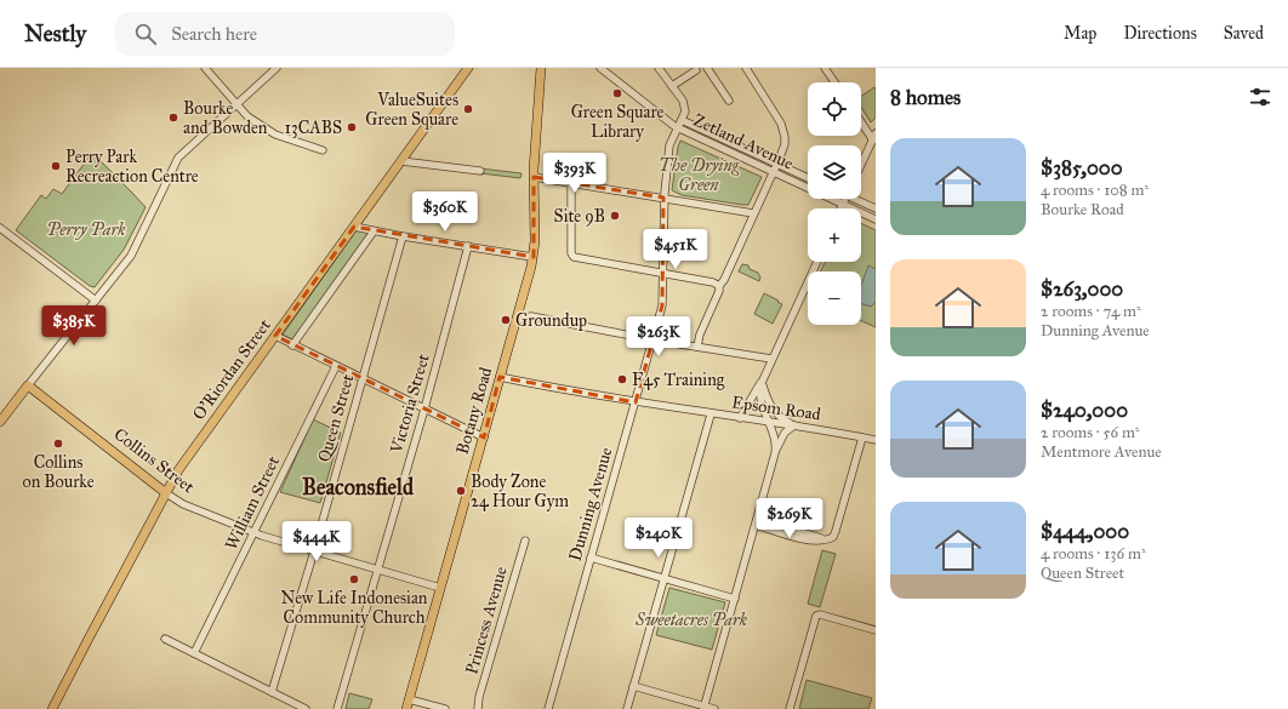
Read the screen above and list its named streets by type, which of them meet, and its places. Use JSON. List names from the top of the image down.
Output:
{
  "streets": {
    "main road": ["O'Riordan Street", "Botany Road", "Collins Street"],
    "street": [
      "Zetland Avenue",
      "Victoria Street",
      "Epsom Road",
      "Queen Street",
      "William Street",
      "Dunning Avenue",
      "Princess Avenue"
    ]
  },
  "crossings": [
    ["Zetland Avenue", "Dunning Avenue"],
    ["O'Riordan Street", "Collins Street"],
    ["Victoria Street", "Collins Street"],
    ["Epsom Road", "Botany Road"],
    ["Epsom Road", "Dunning Avenue"],
    ["Botany Road", "Collins Street"],
    ["Queen Street", "Collins Street"],
    ["Collins Street", "William Street"]
  ],
  "districts": ["Beaconsfield"],
  "parks": ["The Drying Green", "Perry Park", "Sweetacres Park"],
  "places": [
    "Green Square Library",
    "ValueSuites Green Square",
    "Bourke and Bowden",
    "13CABS",
    "Perry Park Recreaction Centre",
    "Site 9B",
    "Groundup",
    "F45 Training",
    "Collins on Bourke",
    "Body Zone 24 Hour Gym",
    "New Life Indonesian Community Church"
  ],
  "page": {
    "header": "Nestly",
    "search": "Search here",
    "nav": ["Map", "Directions", "Saved"],
    "heading": "8 homes",
    "map_buttons": ["+", "−"],
    "list": [
      {
        "name": "$385,000",
        "note": "4 rooms · 108 m² · Bourke Road"
      },
      {
        "name": "$263,000",
        "note": "2 rooms · 74 m² · Dunning Avenue"
      },
      {
        "name": "$240,000",
        "note": "2 rooms · 56 m² · Mentmore Avenue"
      },
      {
        "name": "$444,000",
        "note": "4 rooms · 136 m² · Queen Street"
      }
    ],
    "price": [
      "$393K",
      "$360K",
      "$451K",
      "$385K",
      "$263K",
      "$269K",
      "$240K",
      "$444K"
    ]
  }
}
